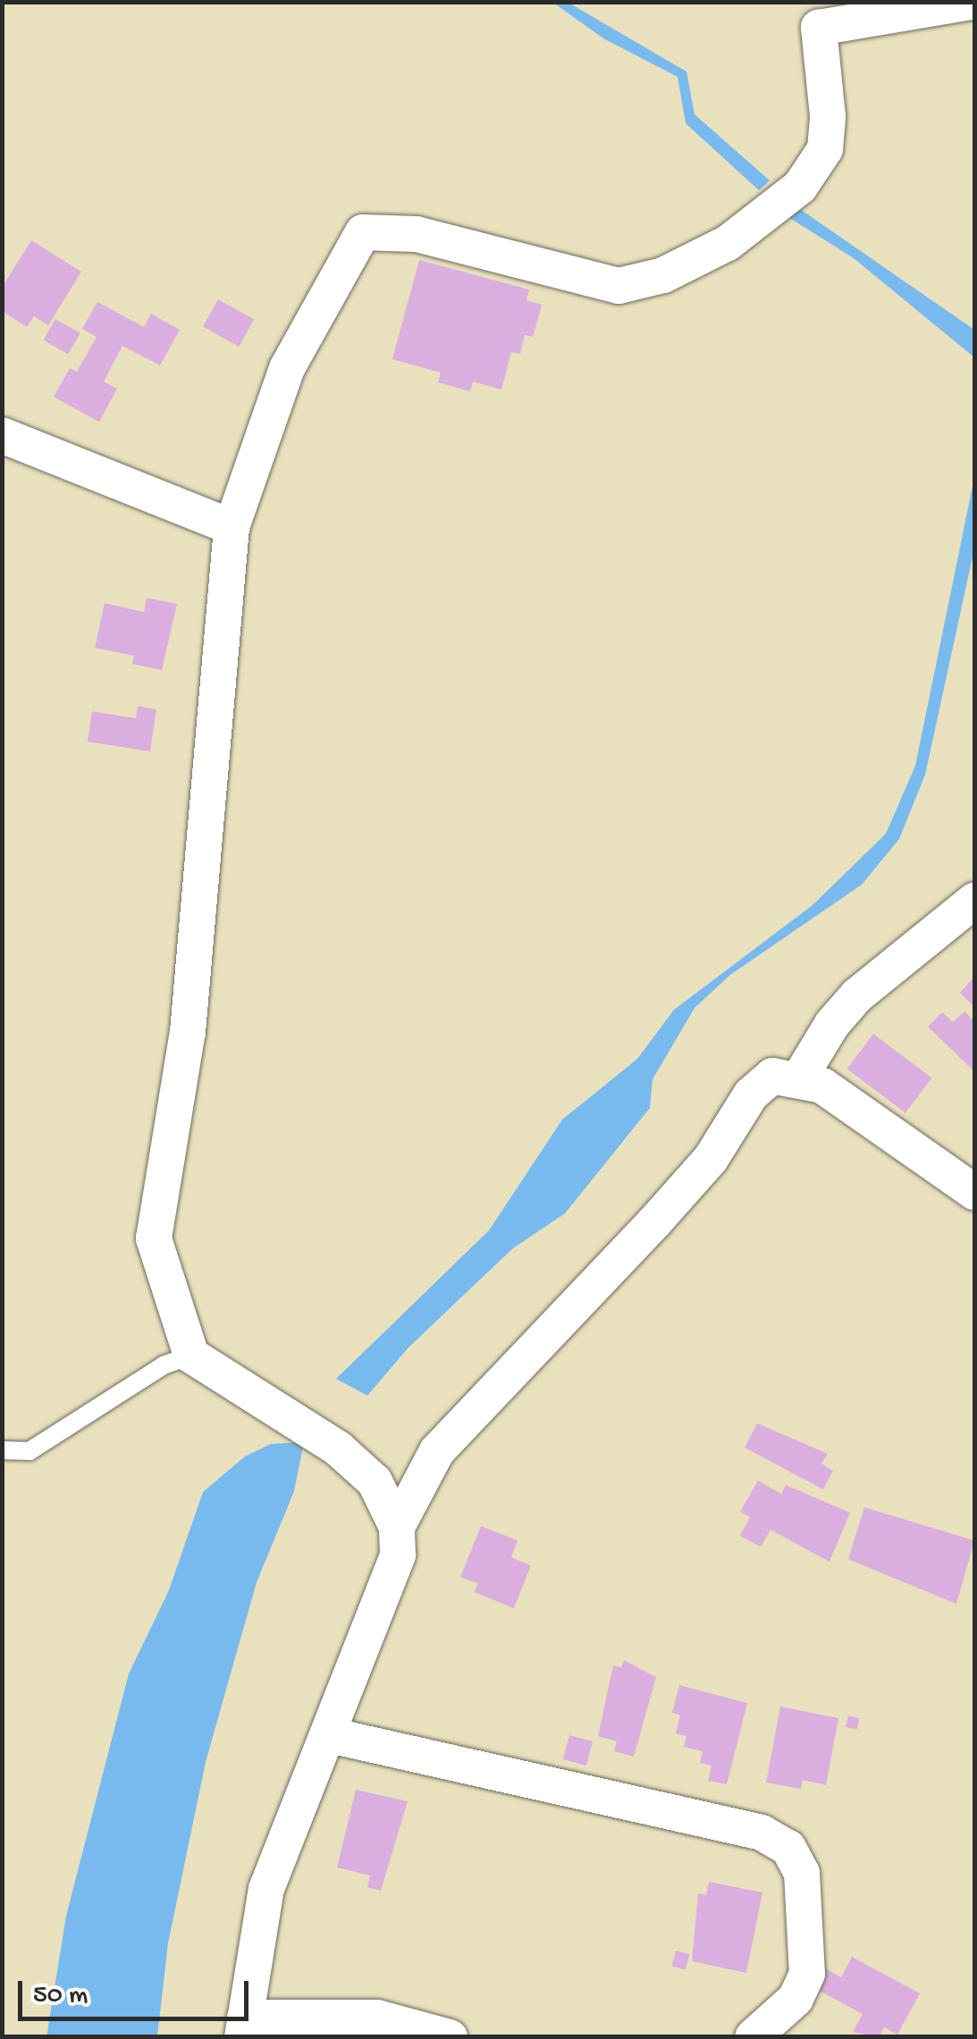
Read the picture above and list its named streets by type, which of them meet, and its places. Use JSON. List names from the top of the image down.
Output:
{
  "scale_bar": "50 m"
}
